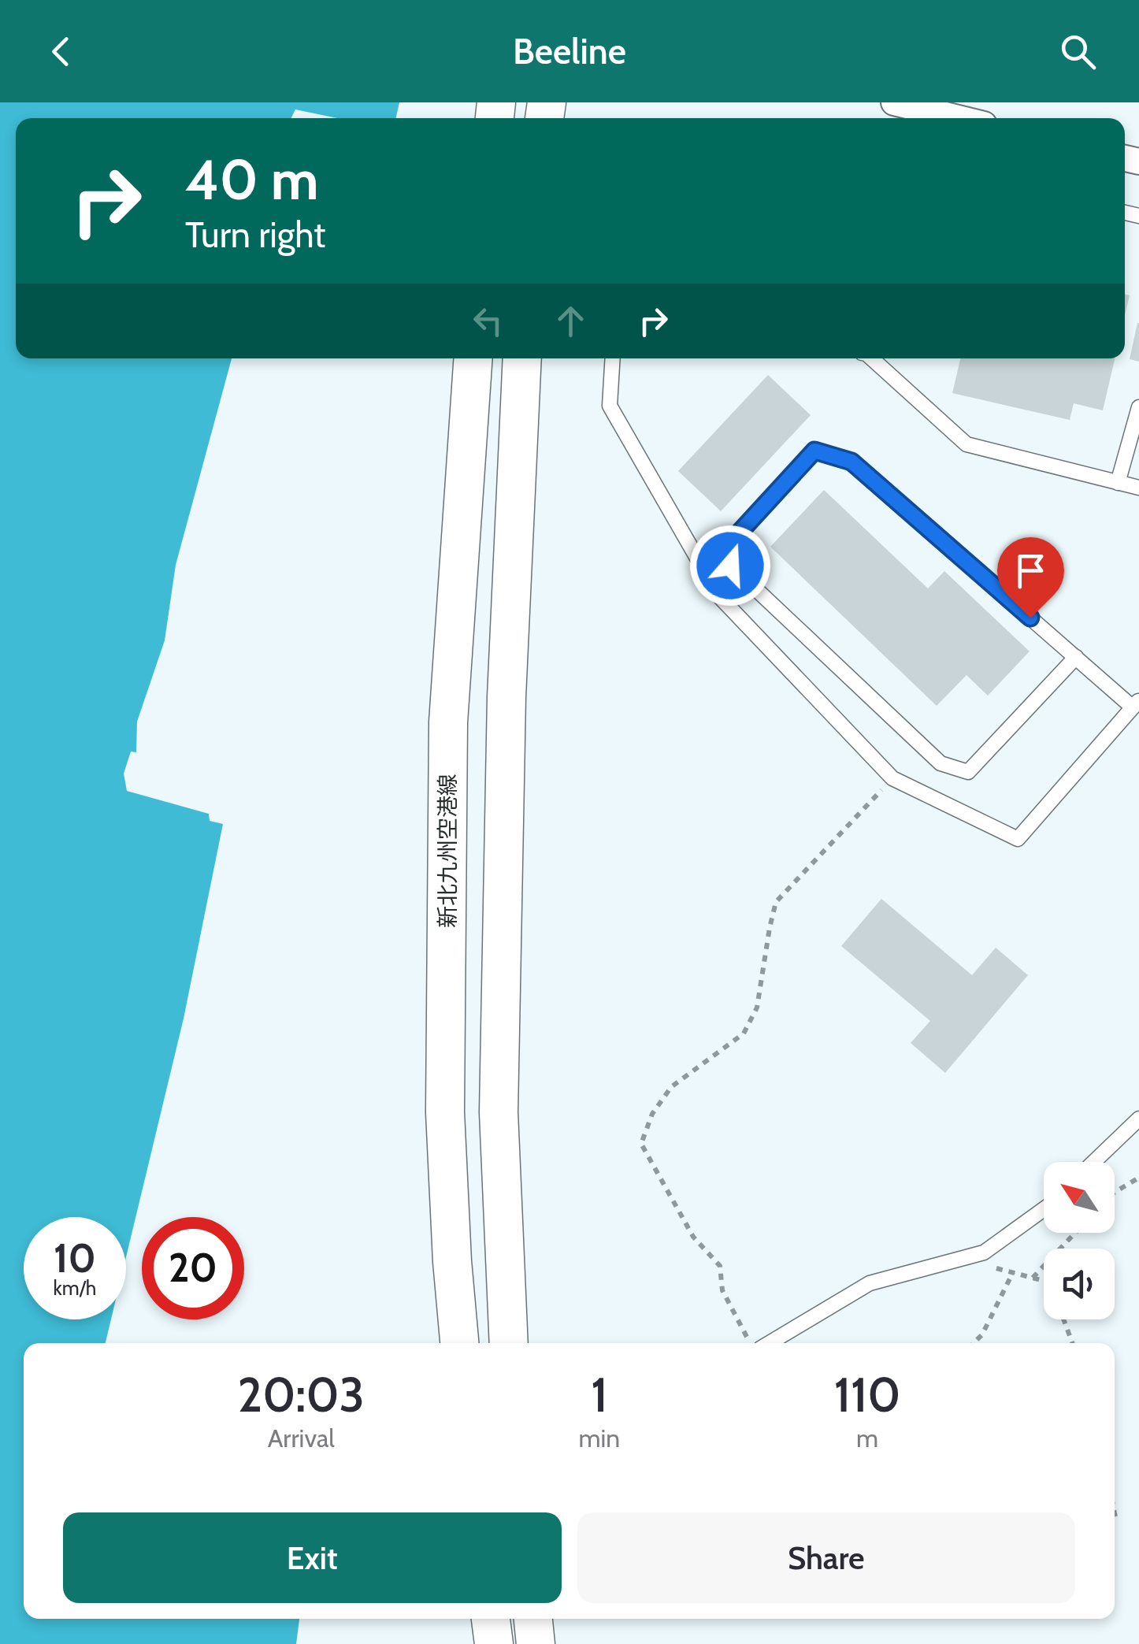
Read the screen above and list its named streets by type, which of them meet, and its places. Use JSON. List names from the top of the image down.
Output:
{
  "streets": {
    "main road": ["新北九州空港線"]
  },
  "north": "top left",
  "page": {
    "header": "Beeline",
    "turn": ["40 m", "Turn right"],
    "speed": "10 km/h",
    "limit": "20",
    "eta": [
      "20:03",
      "Arrival",
      "1",
      "min",
      "110",
      "m"
    ],
    "buttons": ["Exit", "Share"]
  }
}
